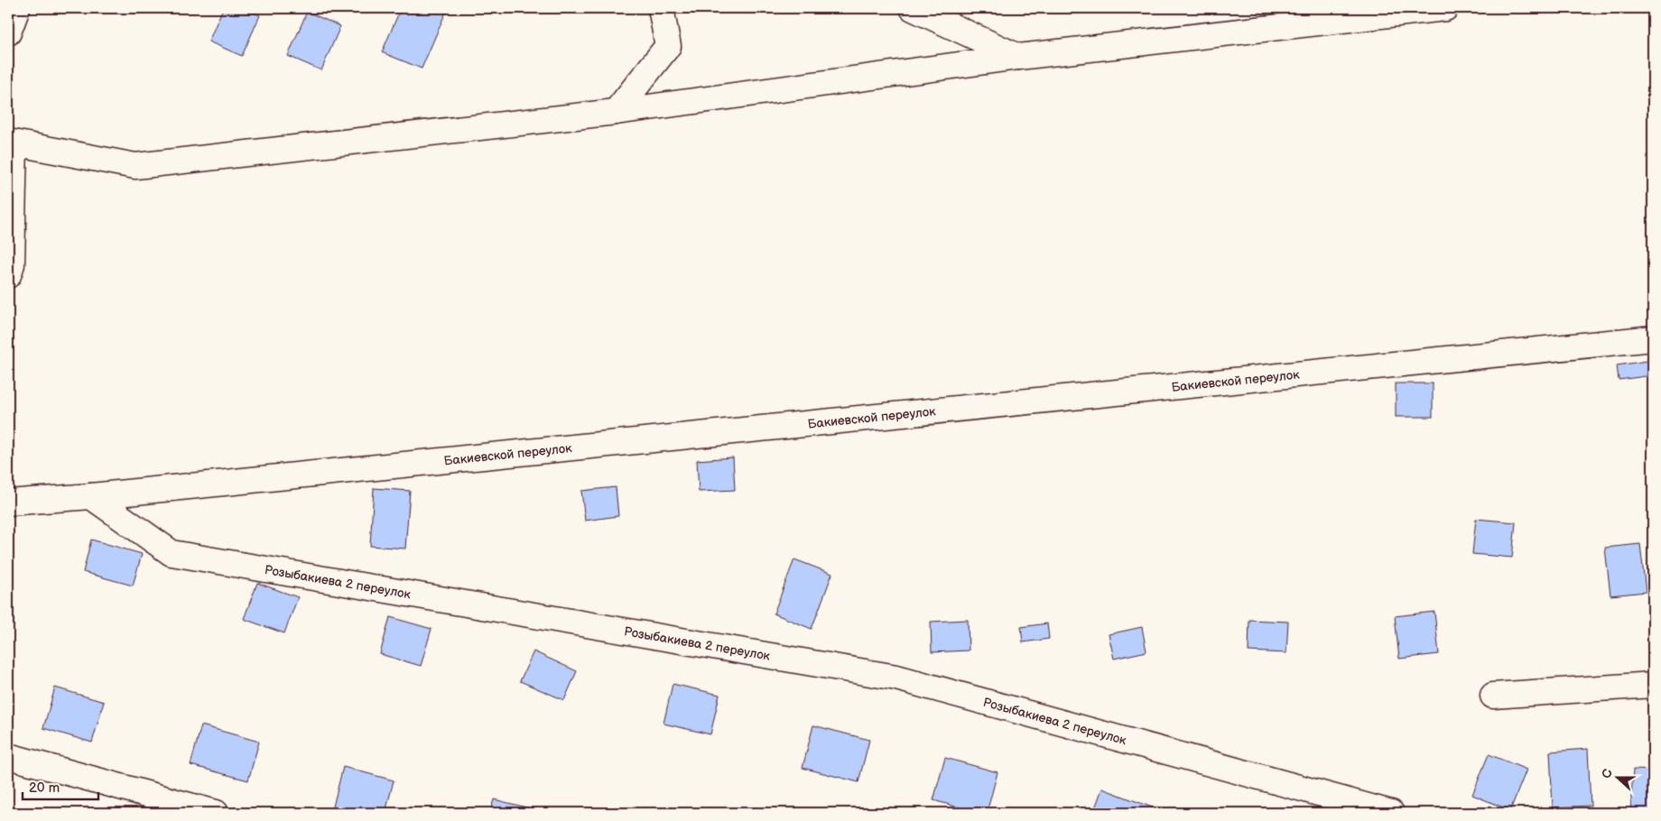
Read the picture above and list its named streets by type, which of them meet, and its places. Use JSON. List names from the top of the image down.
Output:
{
  "streets": {
    "street": ["Бакиевской переулок", "Розыбакиева 2 переулок"]
  },
  "crossings": [
    ["Бакиевской переулок", "Розыбакиева 2 переулок"]
  ],
  "scale_bar": "20 m",
  "north": "left"
}
